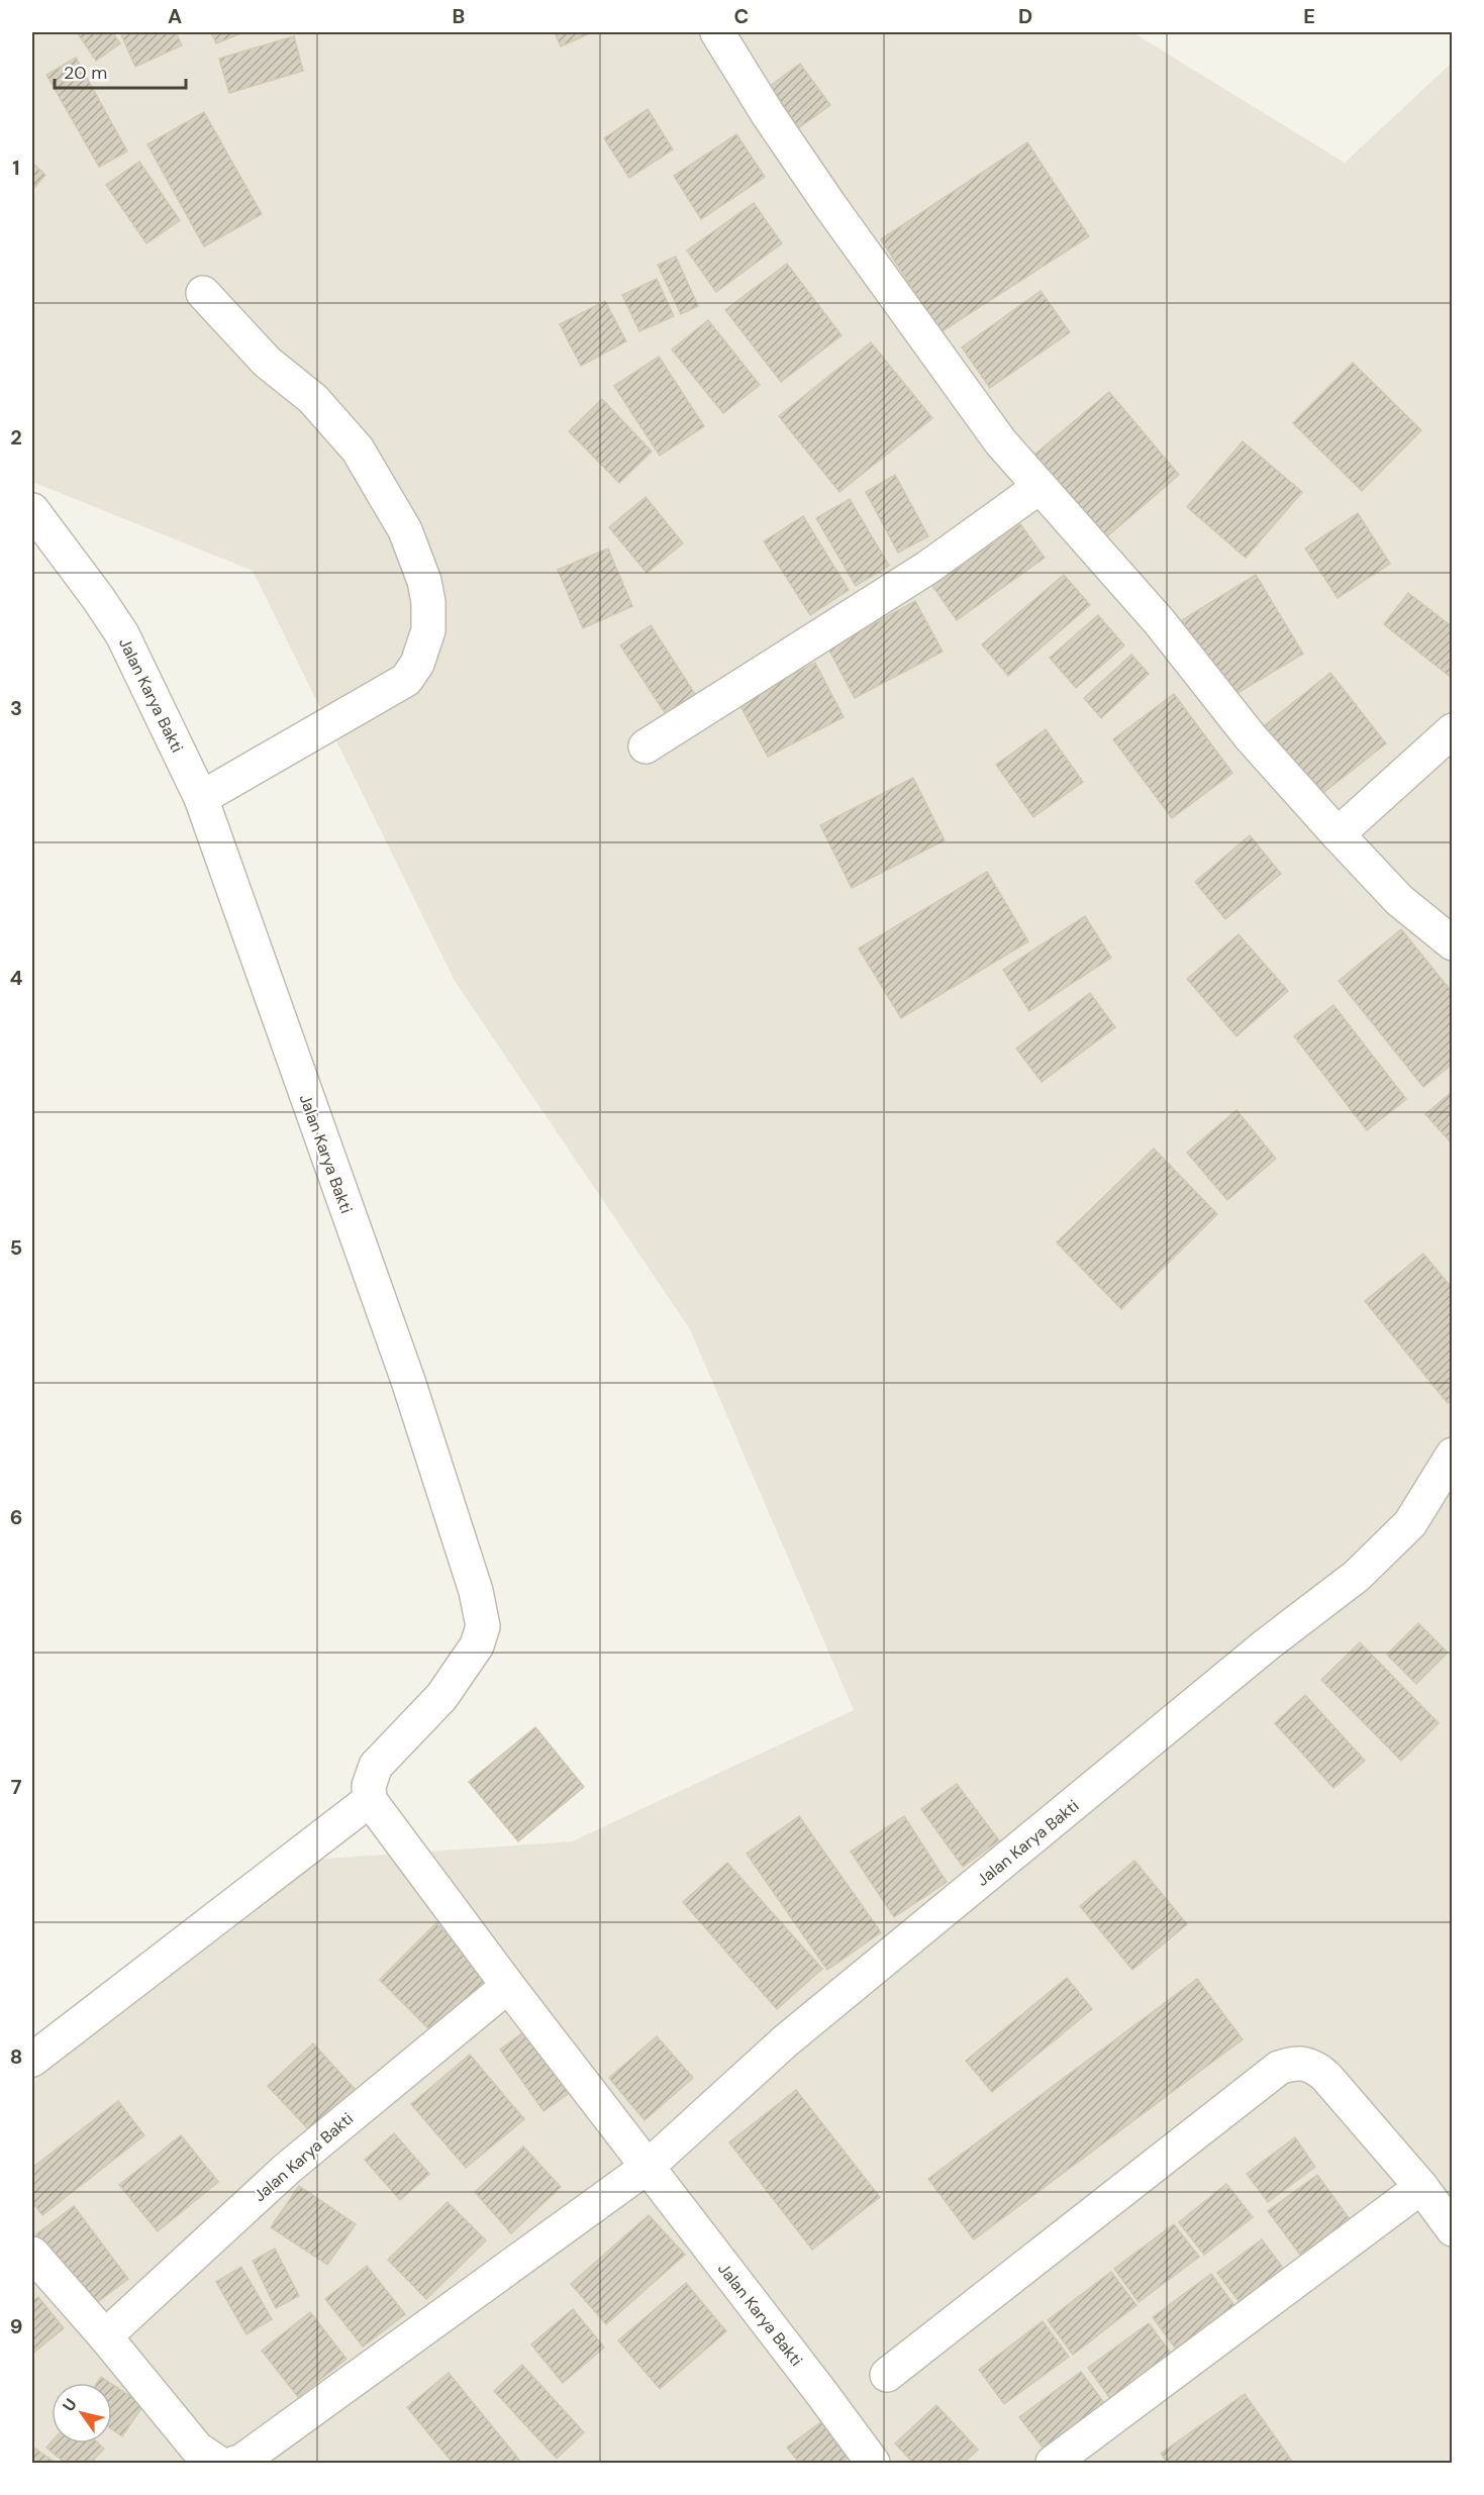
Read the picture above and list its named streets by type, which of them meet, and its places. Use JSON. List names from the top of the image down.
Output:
{
  "streets": {
    "street": ["Jalan Karya Bakti"]
  },
  "scale_bar": "20 m",
  "north": "top left",
  "grid": {
    "columns": [
      "A",
      "B",
      "C",
      "D",
      "E"
    ],
    "rows": [
      "1",
      "2",
      "3",
      "4",
      "5",
      "6",
      "7",
      "8",
      "9"
    ]
  }
}
